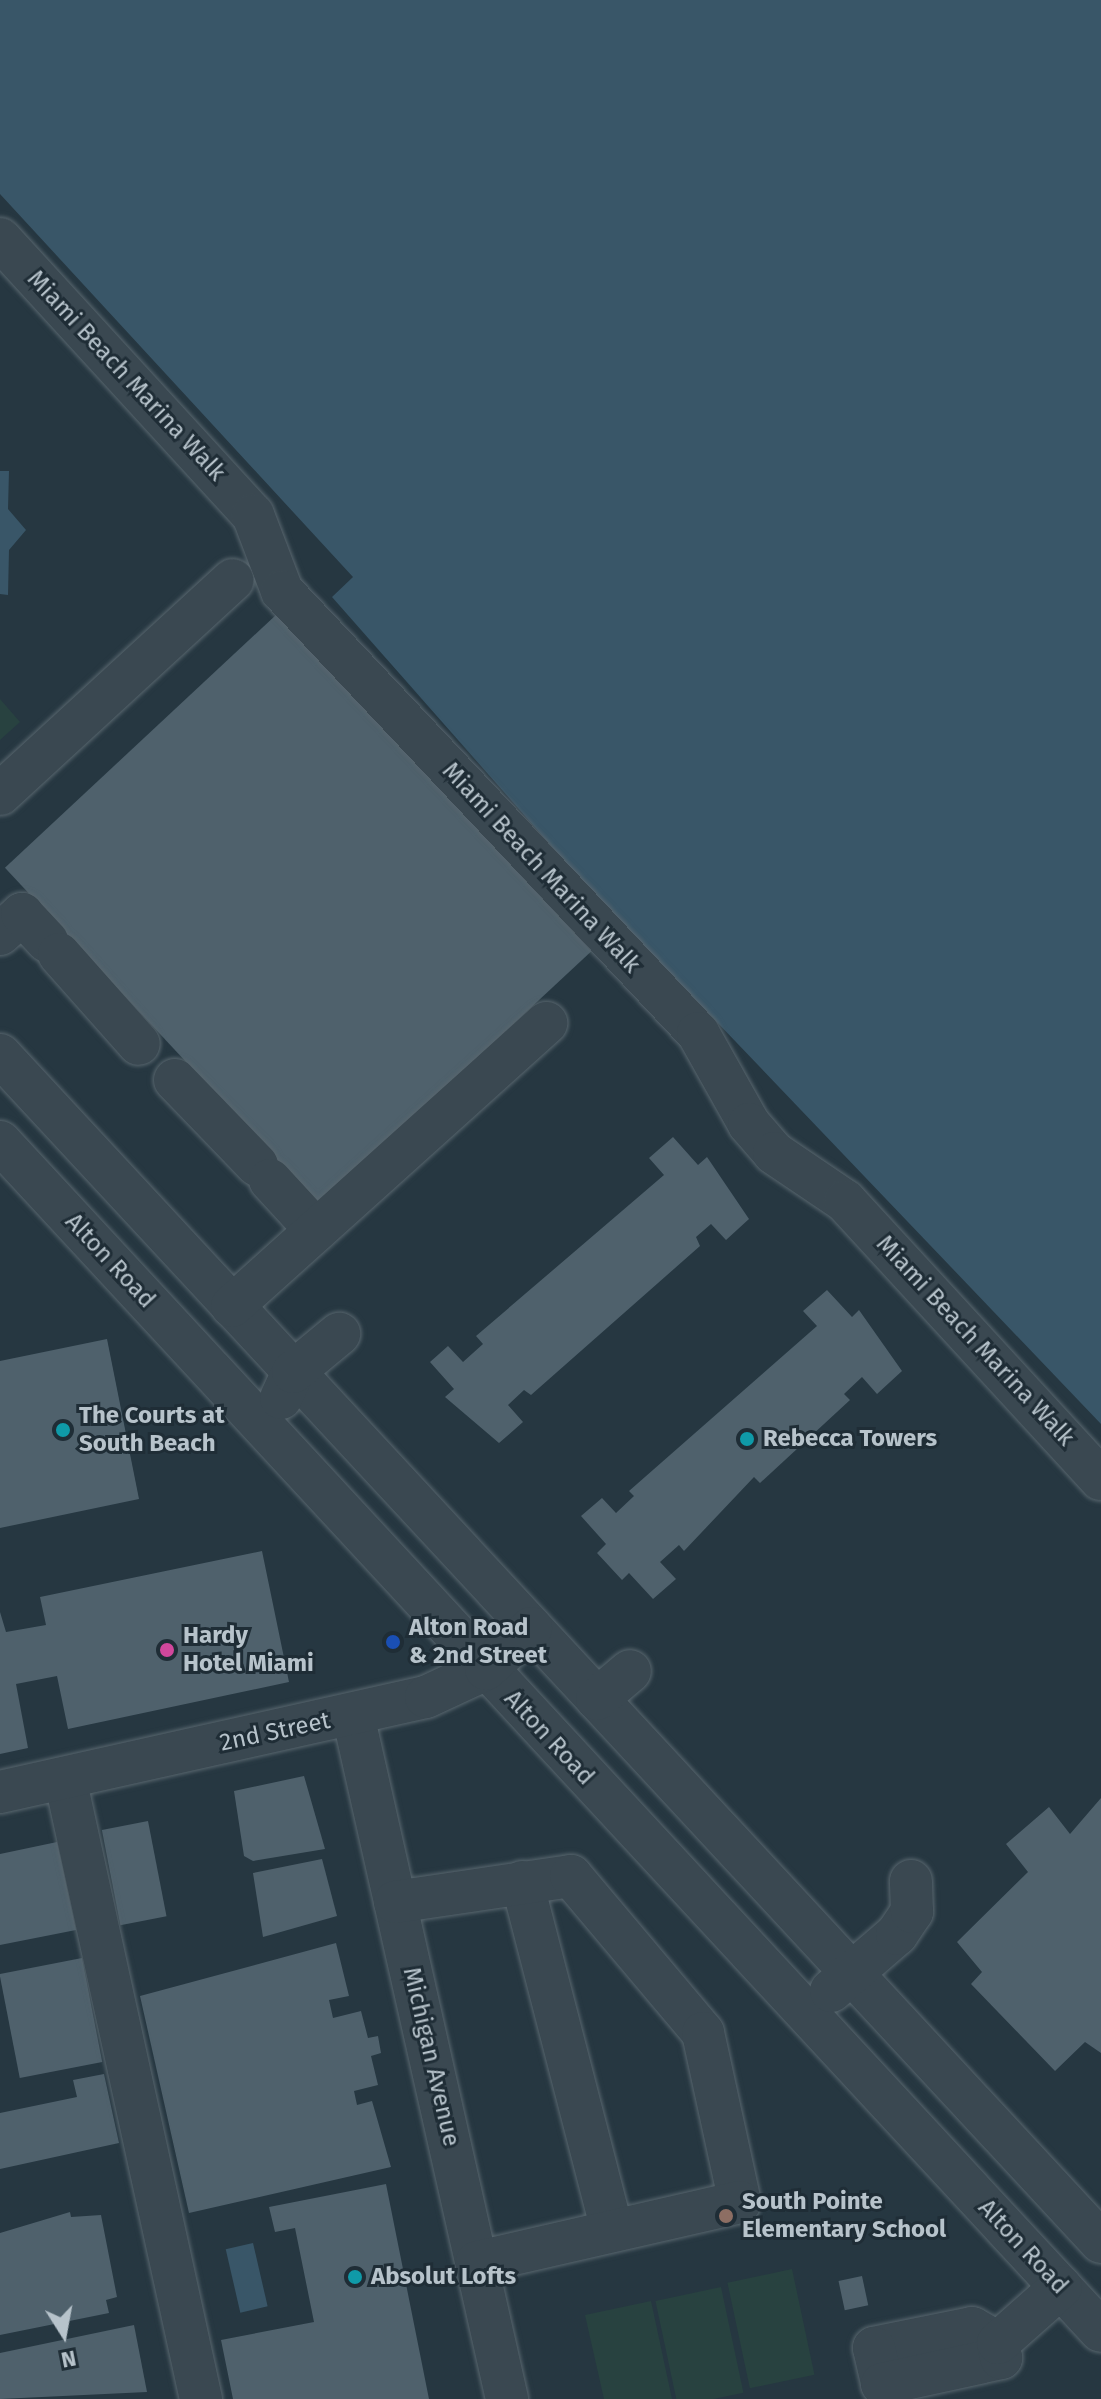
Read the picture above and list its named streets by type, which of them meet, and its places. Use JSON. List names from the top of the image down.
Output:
{
  "streets": {
    "street": [
      "Miami Beach Marina Walk",
      "Alton Road",
      "2nd Street",
      "Michigan Avenue"
    ]
  },
  "crossings": [
    ["Alton Road", "2nd Street"],
    ["2nd Street", "Michigan Avenue"]
  ],
  "places": [
    "The Courts at South Beach",
    "Rebecca Towers",
    "Alton Road & 2nd Street",
    "Hardy Hotel Miami",
    "South Pointe Elementary School",
    "Absolut Lofts"
  ],
  "north": "bottom"
}
